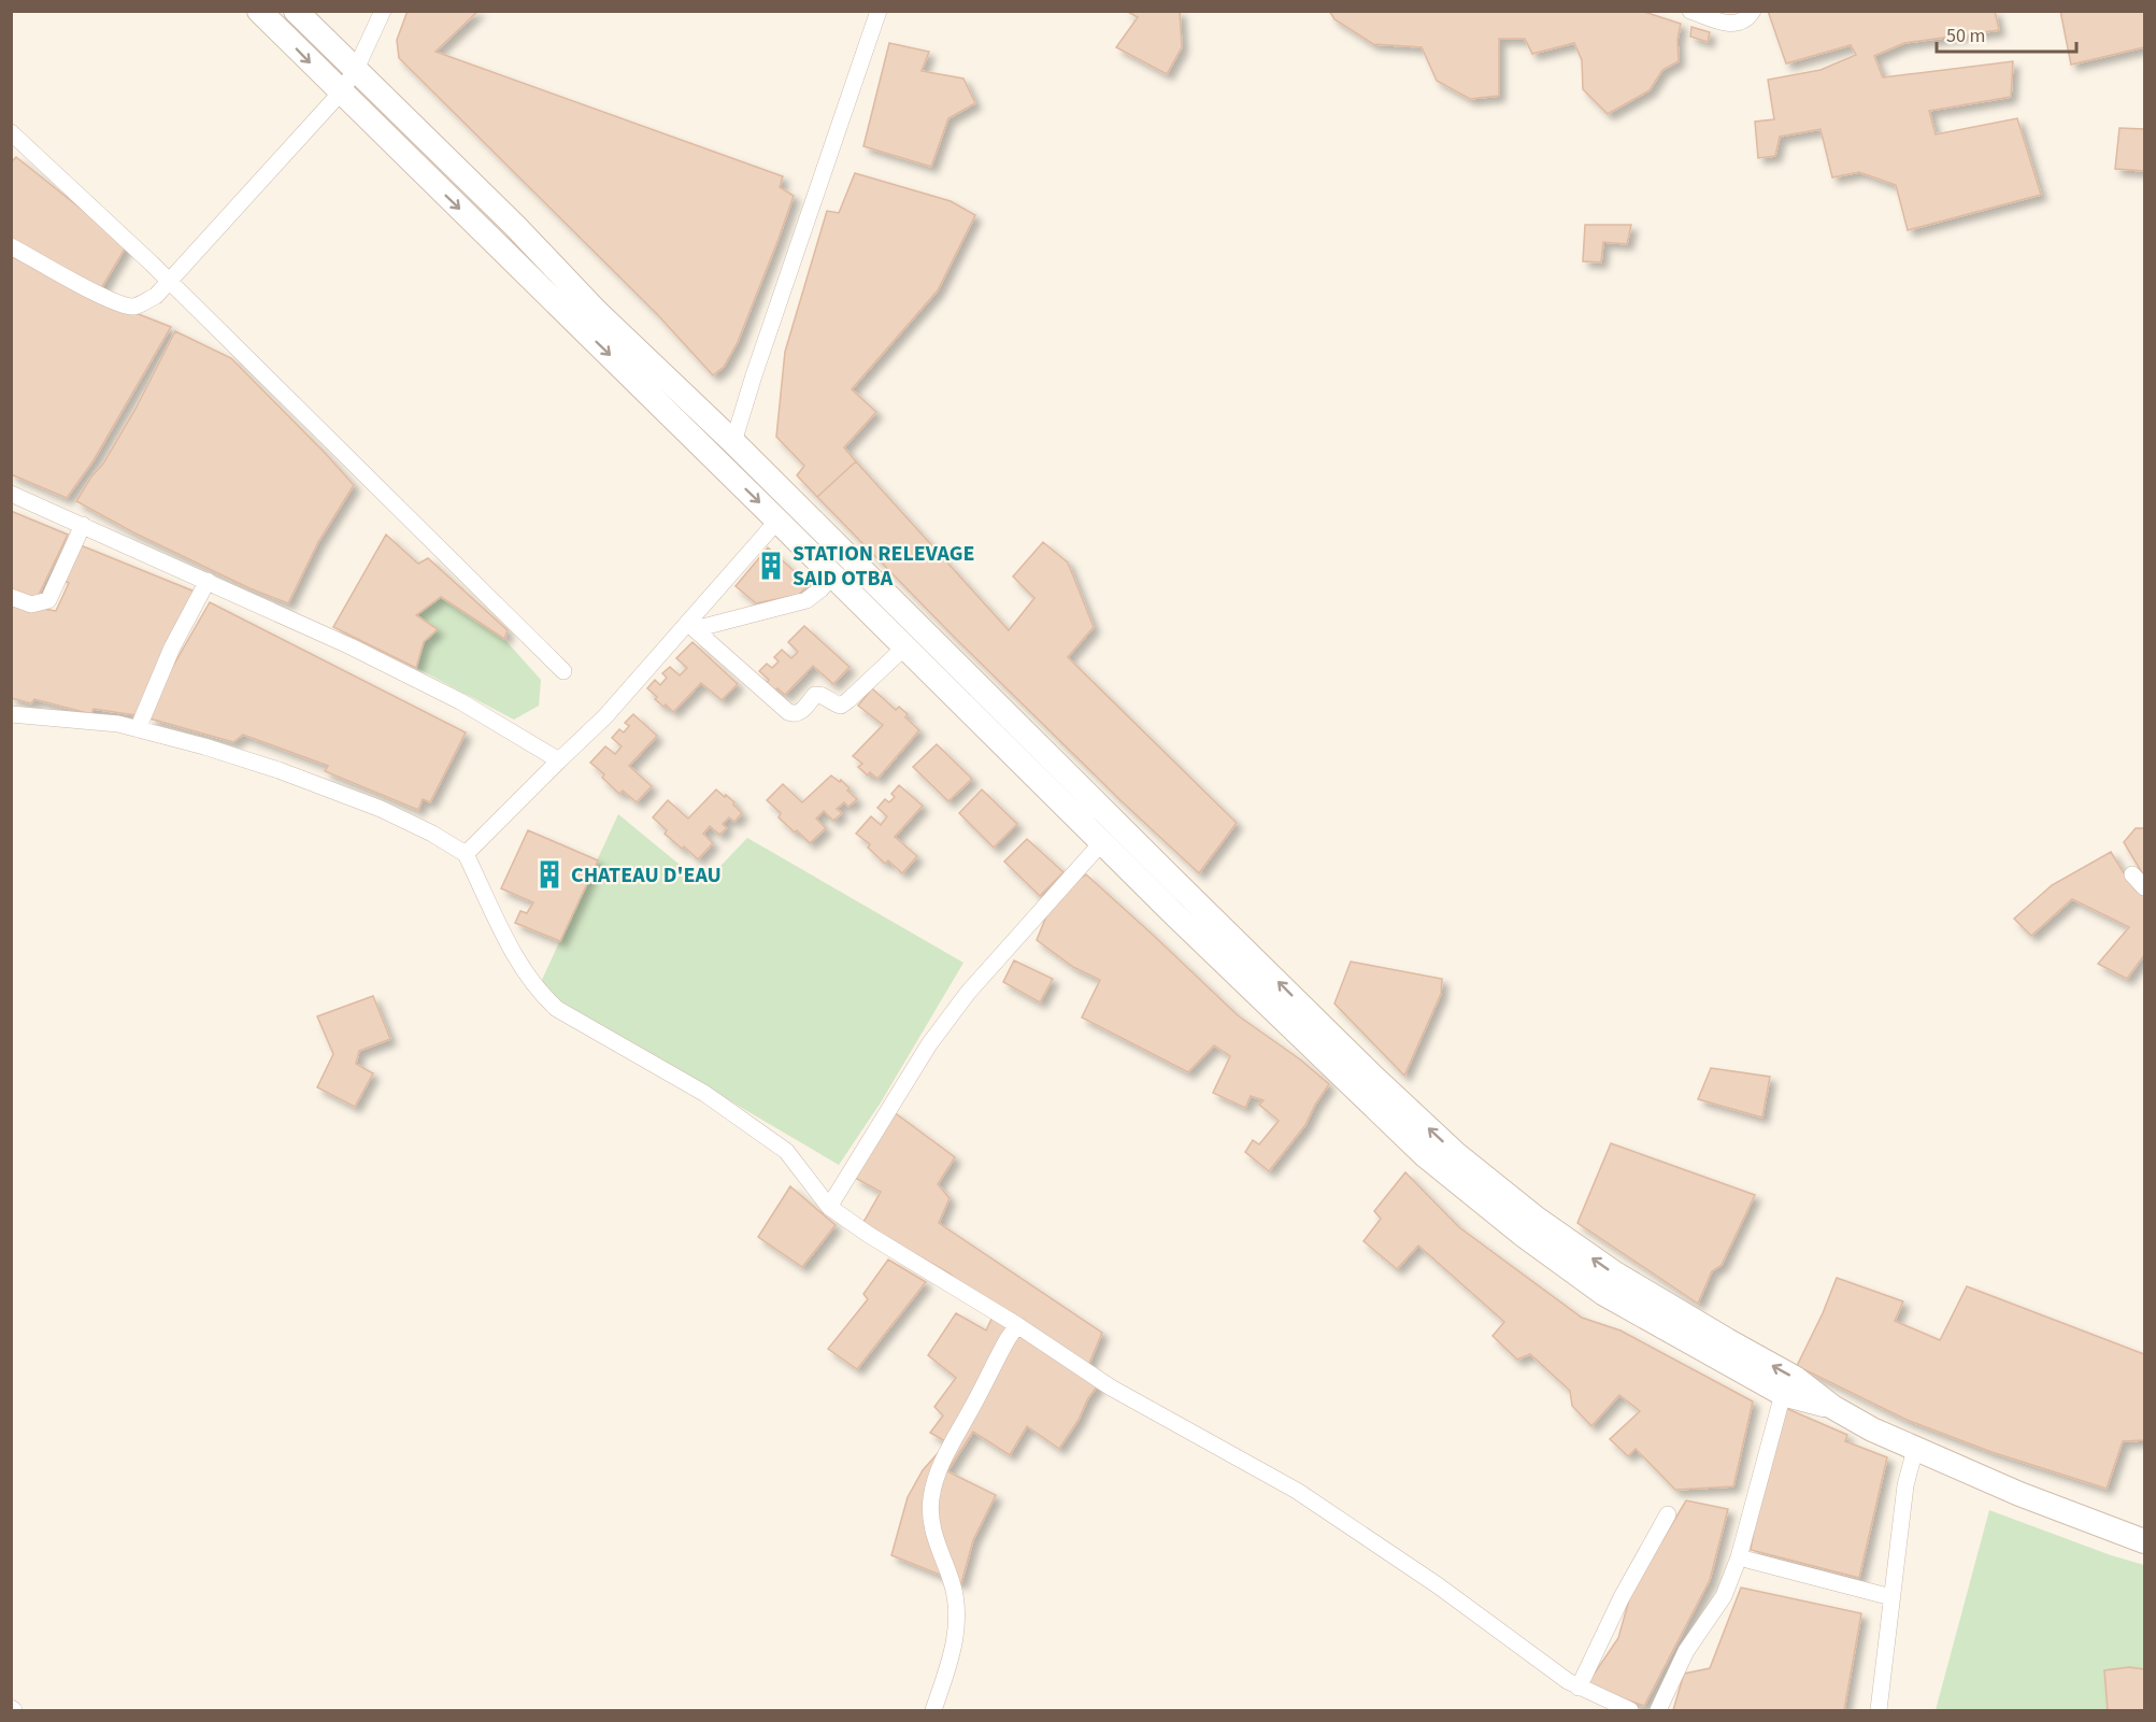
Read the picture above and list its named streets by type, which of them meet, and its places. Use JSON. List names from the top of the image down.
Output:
{
  "places": {
    "building": ["STATION RELEVAGE SAID OTBA", "CHATEAU D'EAU"]
  },
  "scale_bar": "50 m"
}
